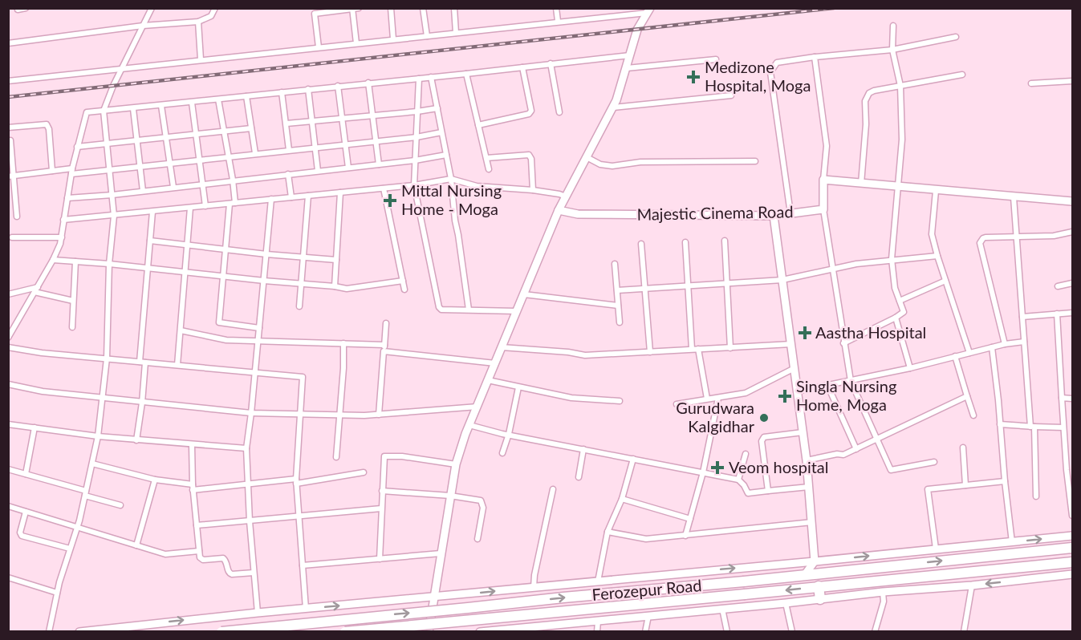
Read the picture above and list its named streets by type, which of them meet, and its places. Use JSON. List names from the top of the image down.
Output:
{
  "streets": {
    "highway": ["Ferozepur Road"],
    "street": ["Majestic Cinema Road"]
  },
  "places": {
    "health": [
      "Medizone Hospital, Moga",
      "Mittal Nursing Home - Moga",
      "Aastha Hospital",
      "Singla Nursing Home, Moga",
      "Veom hospital"
    ],
    "other": ["Gurudwara Kalgidhar"]
  }
}
